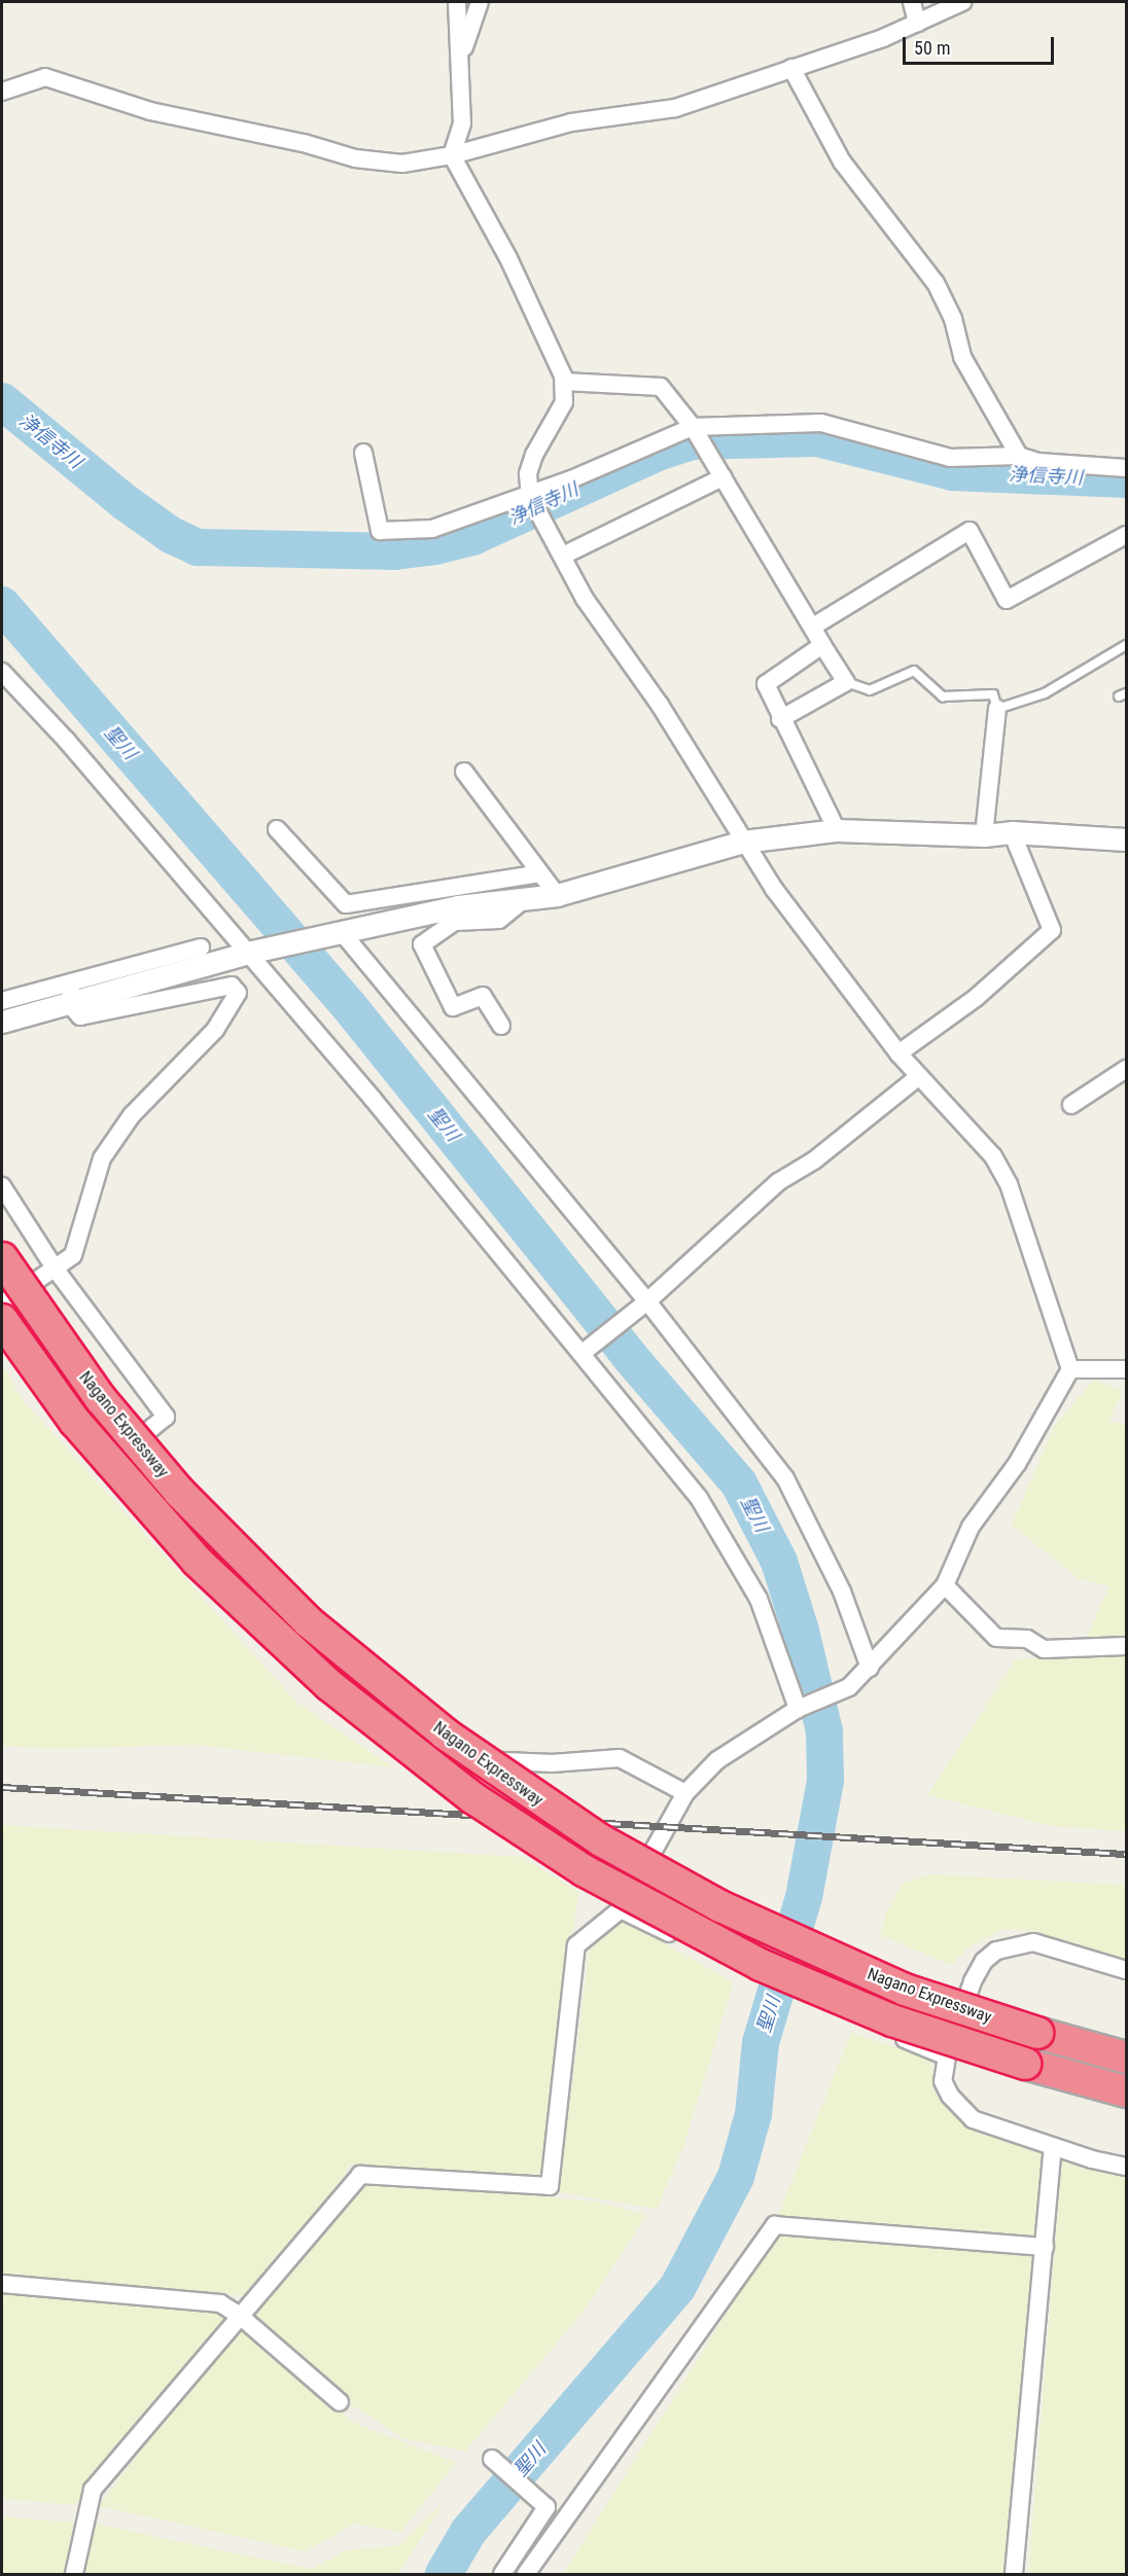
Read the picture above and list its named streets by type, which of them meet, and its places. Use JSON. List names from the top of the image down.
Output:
{
  "streets": {
    "highway": ["Nagano Expressway"]
  },
  "water": ["浄信寺川", "聖川"],
  "scale_bar": "50 m"
}
